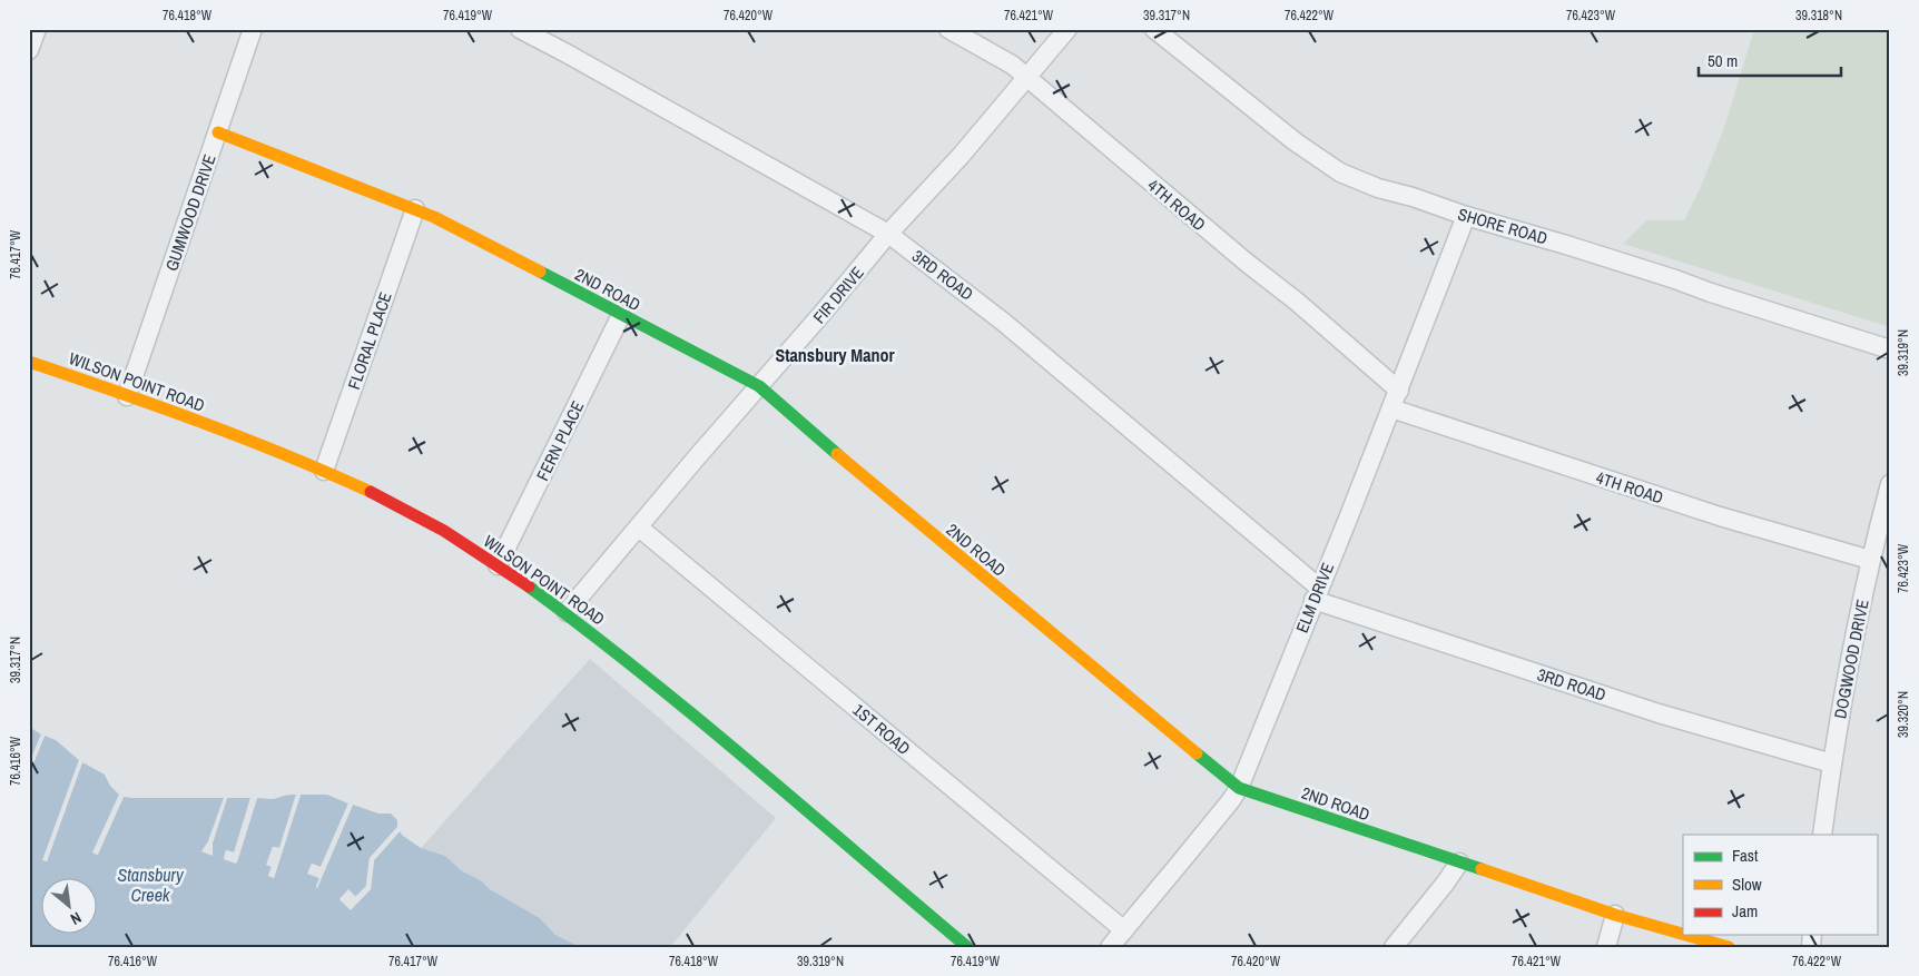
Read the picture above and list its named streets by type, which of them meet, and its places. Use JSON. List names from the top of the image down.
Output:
{
  "streets": {
    "street": [
      "4TH ROAD",
      "GUMWOOD DRIVE",
      "SHORE ROAD",
      "3RD ROAD",
      "2ND ROAD",
      "FIR DRIVE",
      "FLORAL PLACE",
      "WILSON POINT ROAD",
      "FERN PLACE",
      "ELM DRIVE",
      "DOGWOOD DRIVE",
      "1ST ROAD"
    ]
  },
  "crossings": [
    ["4TH ROAD", "FIR DRIVE"],
    ["4TH ROAD", "ELM DRIVE"],
    ["4TH ROAD", "DOGWOOD DRIVE"],
    ["GUMWOOD DRIVE", "2ND ROAD"],
    ["GUMWOOD DRIVE", "WILSON POINT ROAD"],
    ["SHORE ROAD", "ELM DRIVE"],
    ["3RD ROAD", "FIR DRIVE"],
    ["3RD ROAD", "ELM DRIVE"],
    ["3RD ROAD", "DOGWOOD DRIVE"],
    ["2ND ROAD", "FIR DRIVE"],
    ["2ND ROAD", "FLORAL PLACE"],
    ["2ND ROAD", "FERN PLACE"],
    ["2ND ROAD", "ELM DRIVE"],
    ["FIR DRIVE", "WILSON POINT ROAD"],
    ["FIR DRIVE", "1ST ROAD"],
    ["FLORAL PLACE", "WILSON POINT ROAD"],
    ["WILSON POINT ROAD", "FERN PLACE"],
    ["ELM DRIVE", "1ST ROAD"]
  ],
  "districts": ["Stansbury Manor"],
  "water": ["Stansbury Creek"],
  "legend": ["Fast", "Slow", "Jam"],
  "scale_bar": "50 m",
  "north": "bottom right",
  "coordinates": [
    "76.418°W",
    "76.419°W",
    "76.420°W",
    "76.421°W",
    "39.317°N",
    "76.422°W",
    "76.423°W",
    "39.318°N",
    "76.417°W",
    "39.319°N",
    "39.320°N",
    "76.416°W"
  ]
}
